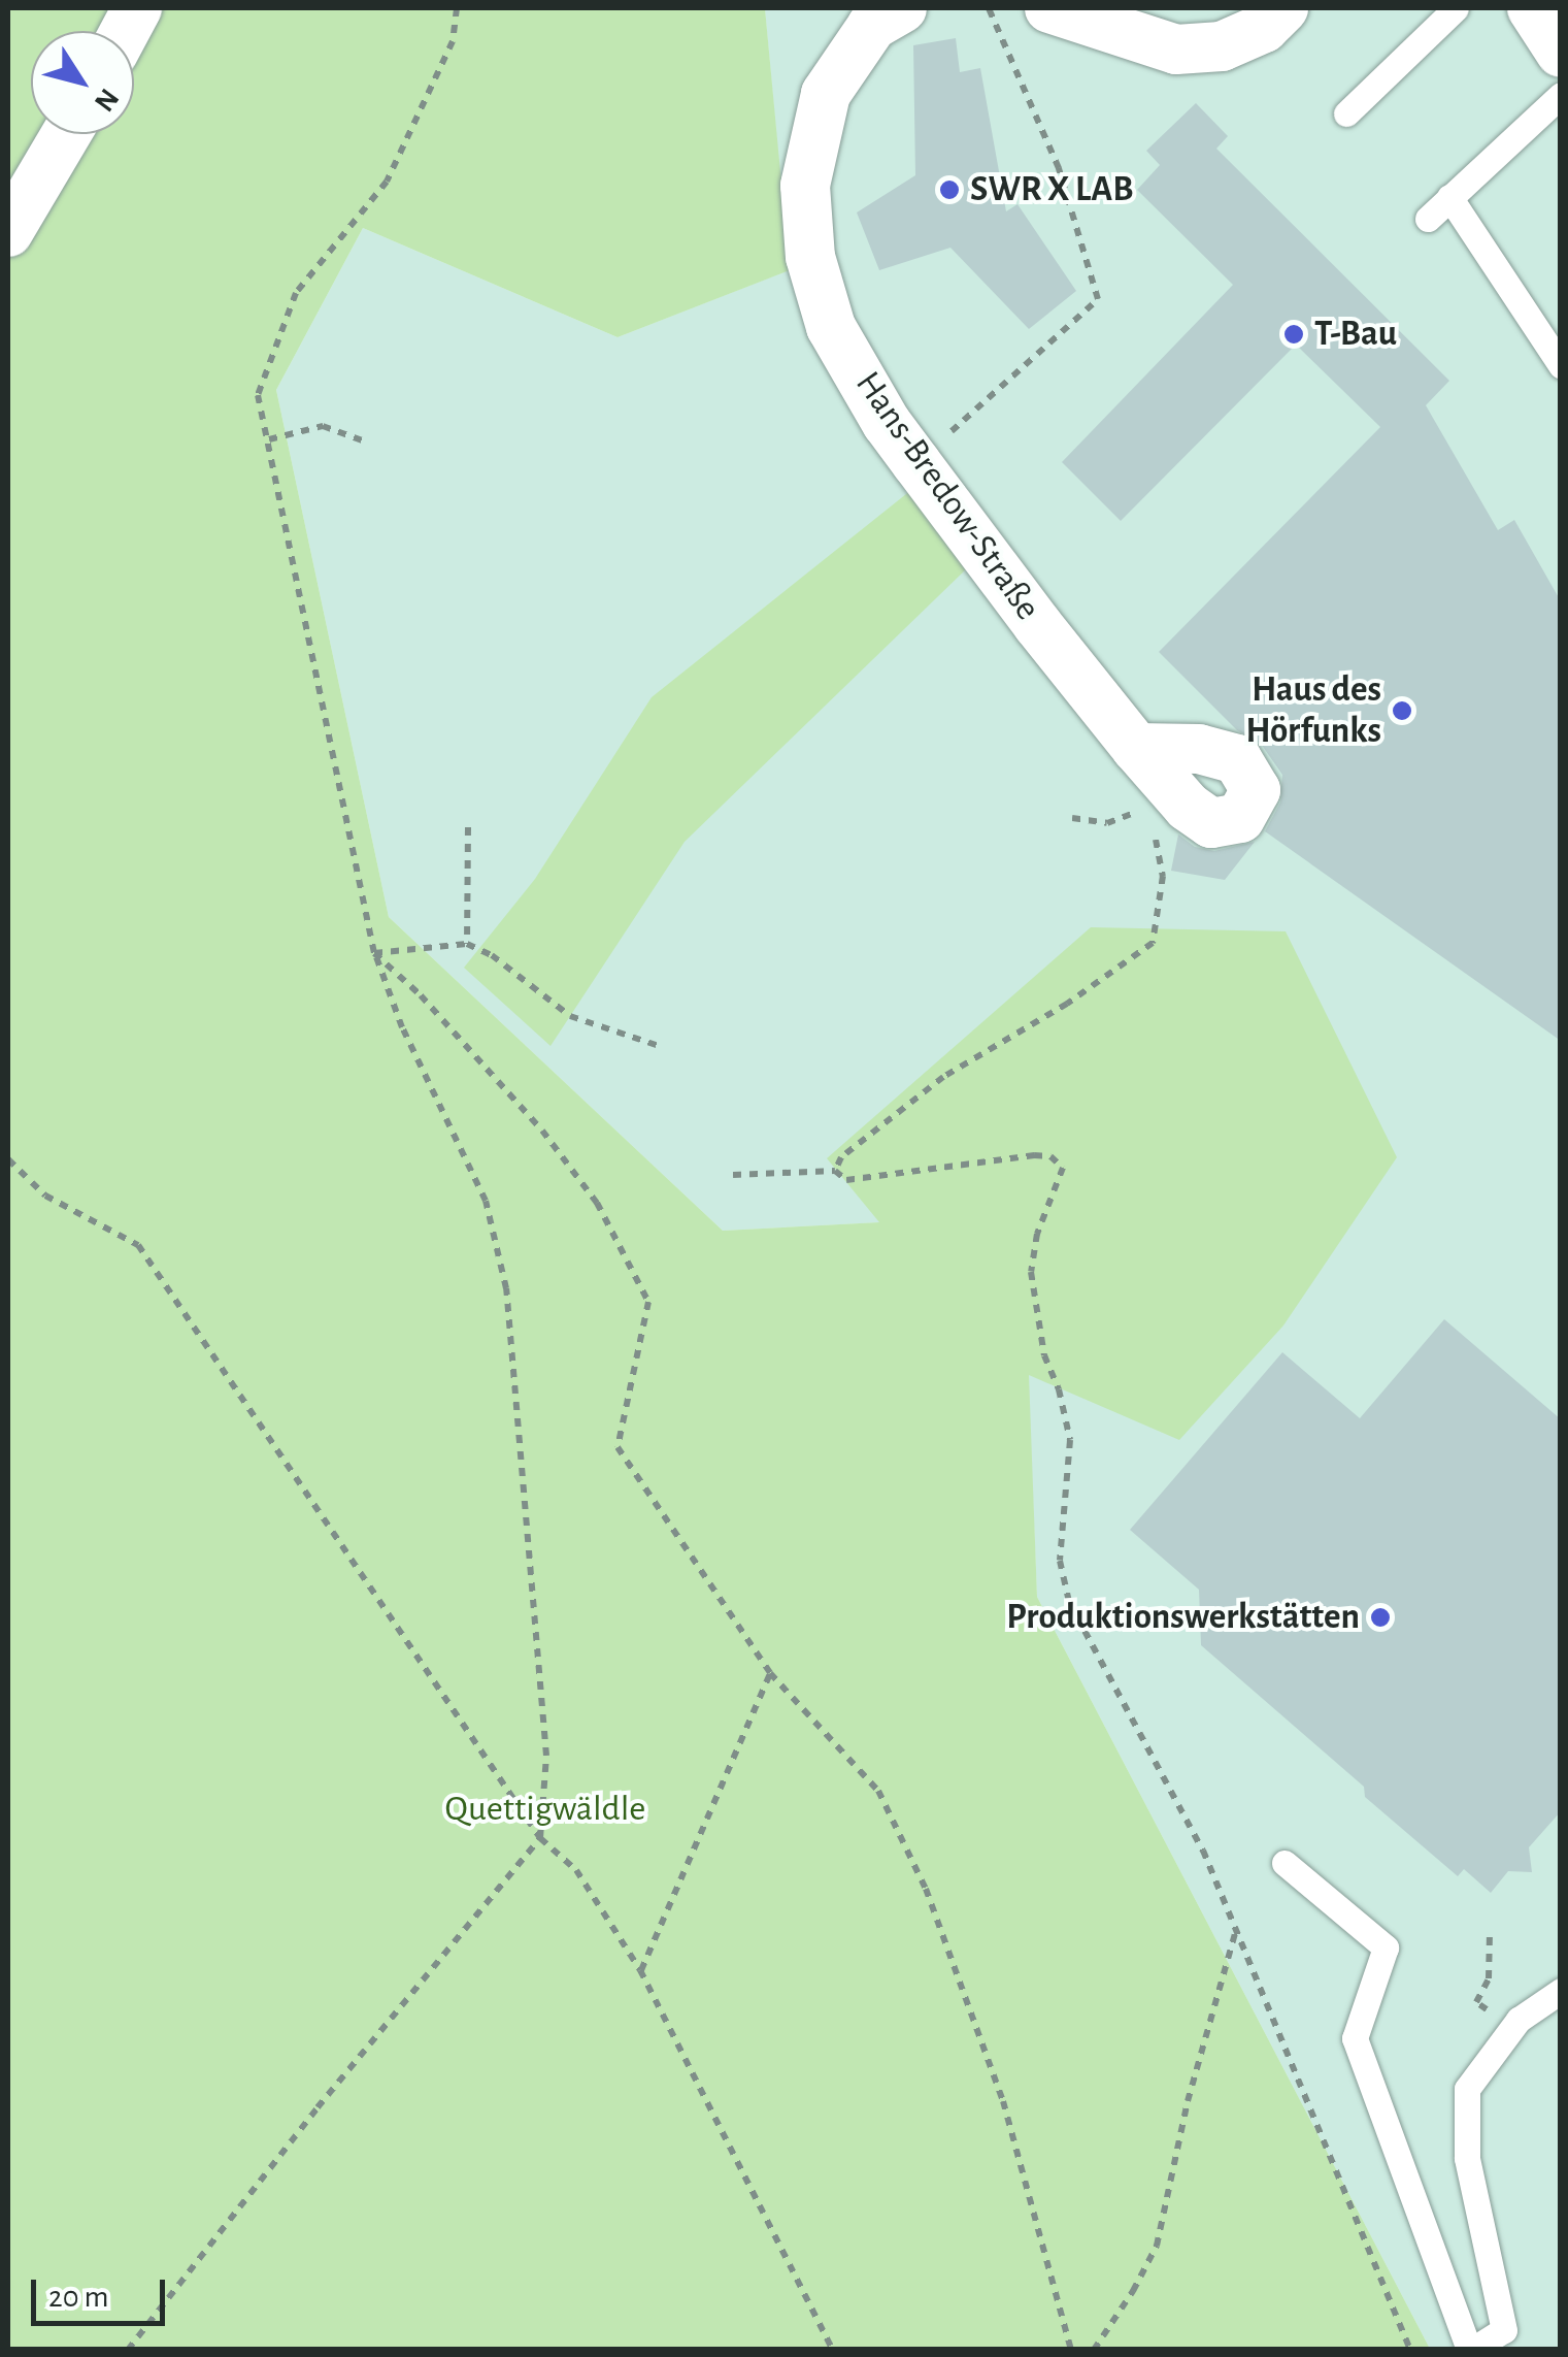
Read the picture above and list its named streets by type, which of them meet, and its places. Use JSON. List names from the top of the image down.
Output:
{
  "streets": {
    "street": ["Hans-Bredow-Straße"]
  },
  "parks": ["Quettigwäldle"],
  "places": [
    "SWR X LAB",
    "T-Bau",
    "Haus des Hörfunks",
    "Produktionswerkstätten"
  ],
  "scale_bar": "20 m",
  "north": "bottom right"
}
